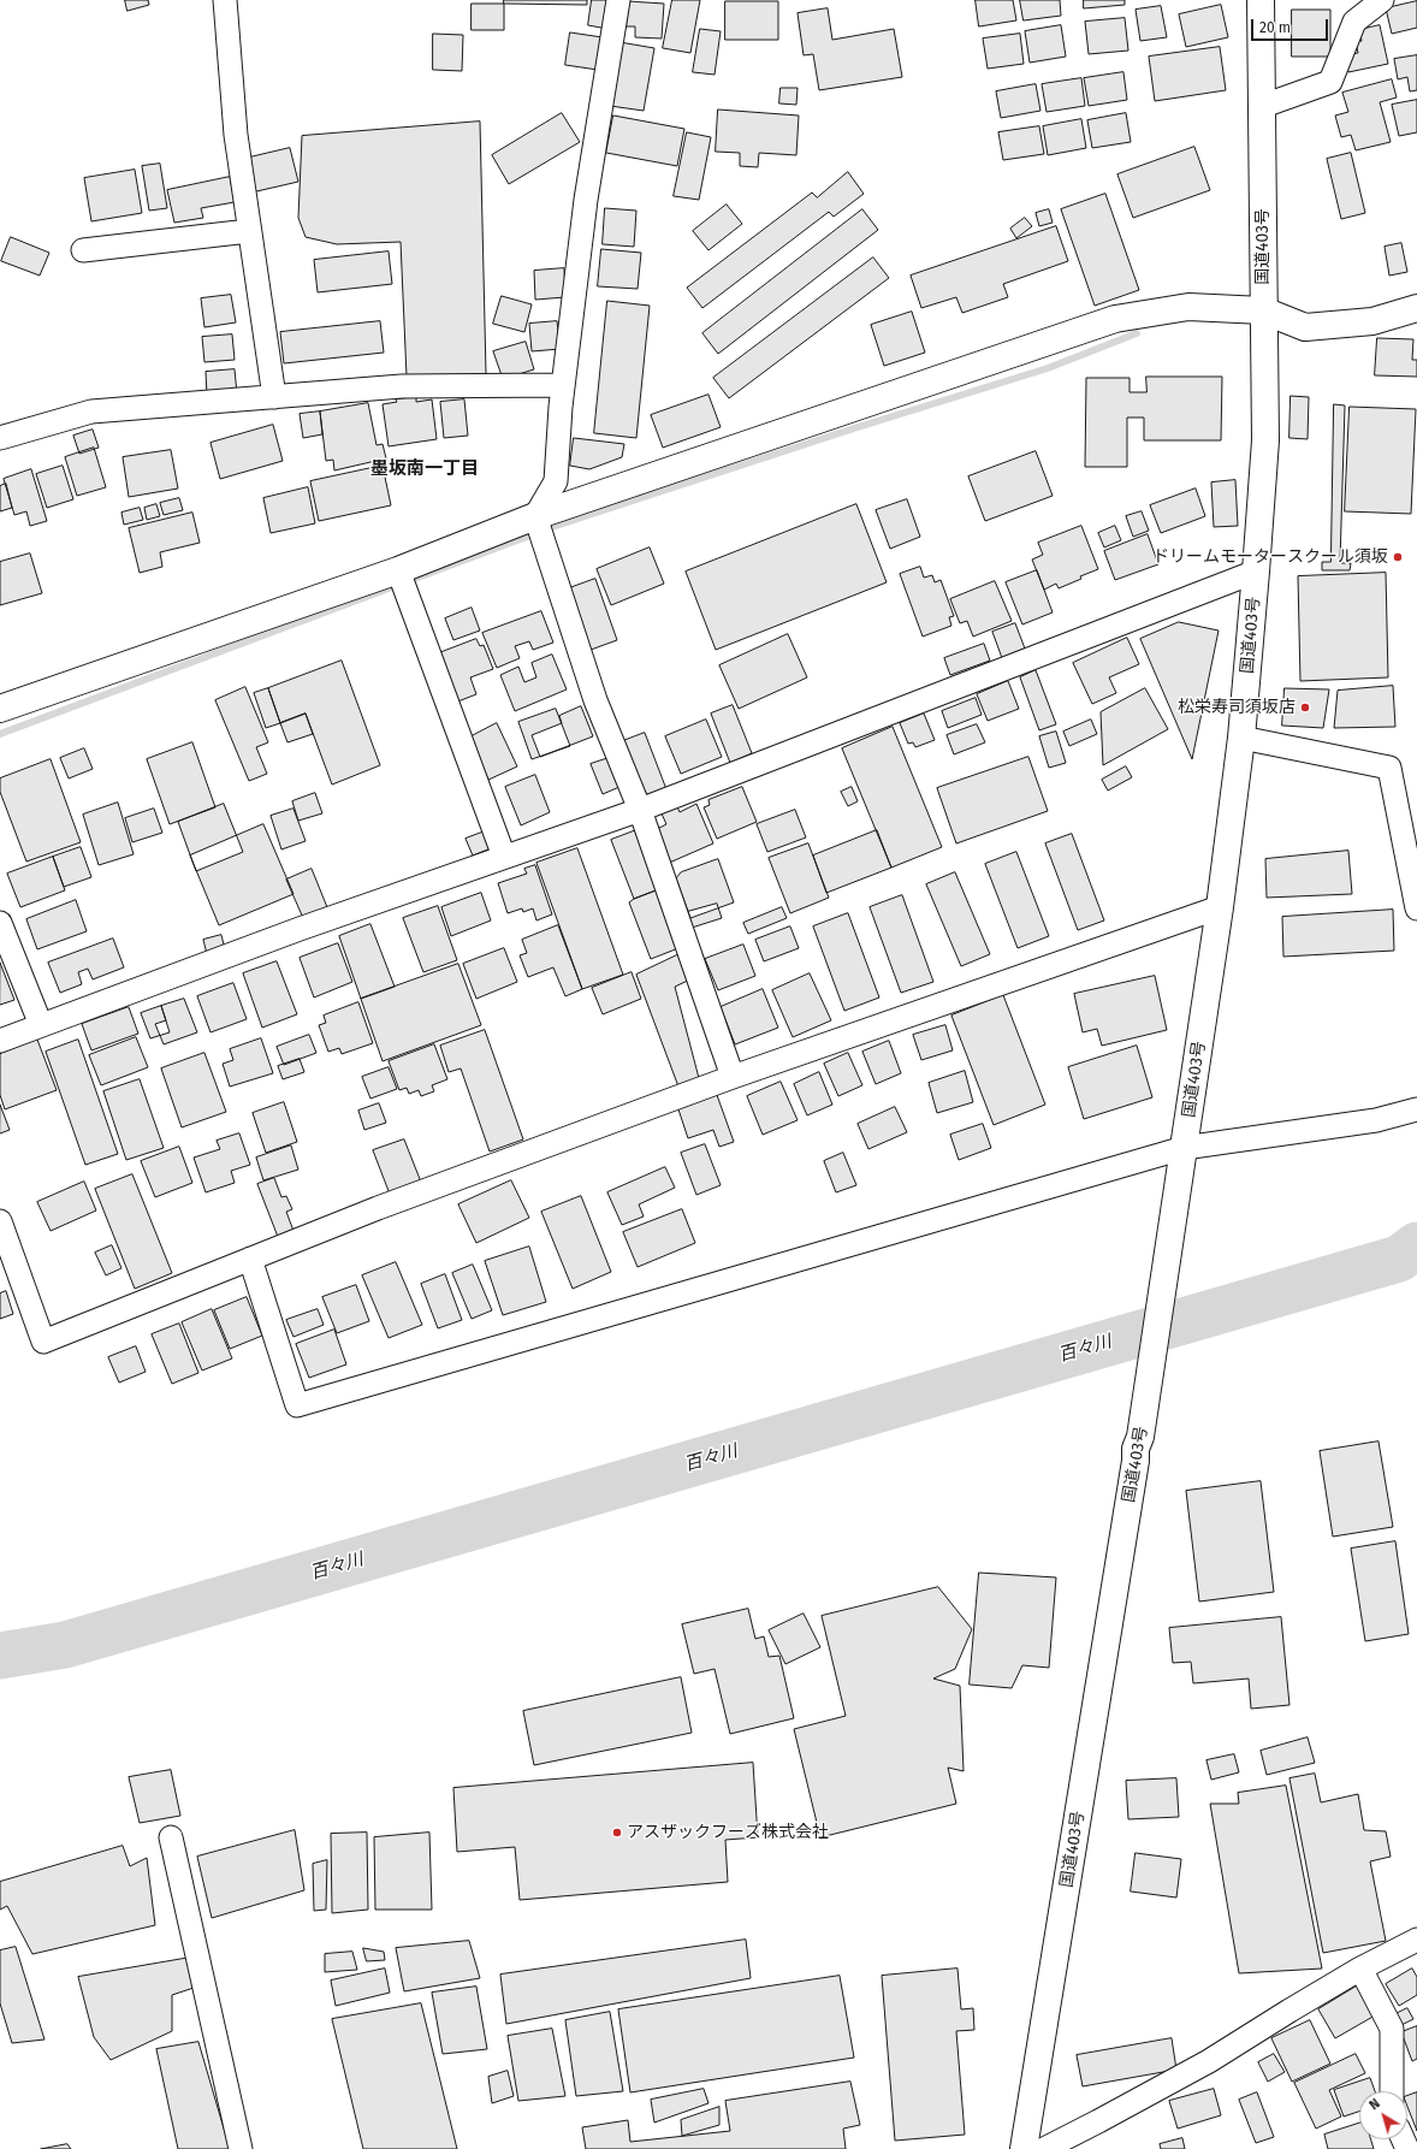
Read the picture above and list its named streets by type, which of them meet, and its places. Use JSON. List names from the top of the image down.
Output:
{
  "streets": {
    "main road": ["国道403号"]
  },
  "districts": ["墨坂南一丁目"],
  "water": ["百々川"],
  "places": ["ドリームモータースクール須坂", "松栄寿司須坂店", "アスザックフーズ株式会社"],
  "scale_bar": "20 m",
  "north": "top left"
}
